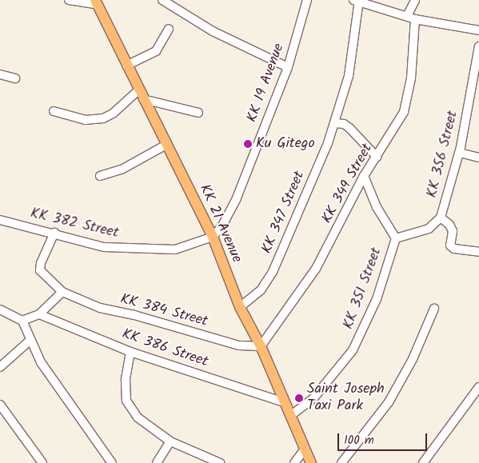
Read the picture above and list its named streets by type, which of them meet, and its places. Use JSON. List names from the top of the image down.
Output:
{
  "streets": {
    "main road": ["KK 21 Avenue"],
    "street": [
      "KK 19 Avenue",
      "KK 356 Street",
      "KK 349 Street",
      "KK 347 Street",
      "KK 382 Street",
      "KK 351 Street",
      "KK 384 Street",
      "KK 386 Street"
    ]
  },
  "crossings": [
    ["KK 19 Avenue", "KK 382 Street"],
    ["KK 19 Avenue", "KK 21 Avenue"],
    ["KK 356 Street", "KK 351 Street"],
    ["KK 349 Street", "KK 21 Avenue"],
    ["KK 349 Street", "KK 351 Street"],
    ["KK 349 Street", "KK 384 Street"],
    ["KK 347 Street", "KK 21 Avenue"],
    ["KK 382 Street", "KK 21 Avenue"],
    ["KK 21 Avenue", "KK 351 Street"],
    ["KK 21 Avenue", "KK 384 Street"],
    ["KK 21 Avenue", "KK 386 Street"]
  ],
  "places": ["Ku Gitego", "Saint Joseph Taxi Park"],
  "scale_bar": "100 m"
}
